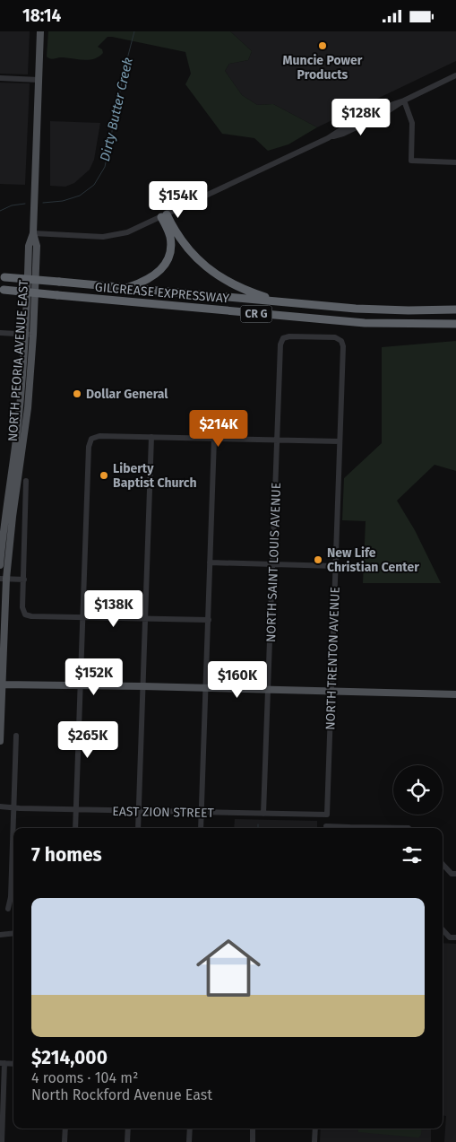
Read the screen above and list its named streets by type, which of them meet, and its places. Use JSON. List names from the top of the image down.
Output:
{
  "streets": {
    "highway": ["GILCREASE EXPRESSWAY", "CR G"],
    "main road": ["NORTH PEORIA AVENUE EAST"],
    "street": ["NORTH SAINT LOUIS AVENUE", "NORTH TRENTON AVENUE", "EAST ZION STREET"]
  },
  "crossings": [
    ["NORTH SAINT LOUIS AVENUE", "NORTH TRENTON AVENUE"],
    ["NORTH SAINT LOUIS AVENUE", "EAST ZION STREET"],
    ["NORTH TRENTON AVENUE", "EAST ZION STREET"]
  ],
  "water": ["Dirty Butter Creek"],
  "places": [
    "Muncie Power Products",
    "Dollar General",
    "Liberty Baptist Church",
    "New Life Christian Center"
  ],
  "page": {
    "status": "18:14",
    "price": [
      "$128K",
      "$154K",
      "$214K",
      "$138K",
      "$152K",
      "$160K",
      "$265K"
    ],
    "heading": "7 homes",
    "list": [
      {
        "name": "$214,000",
        "note": "4 rooms · 104 m² · North Rockford Avenue East"
      }
    ]
  }
}
